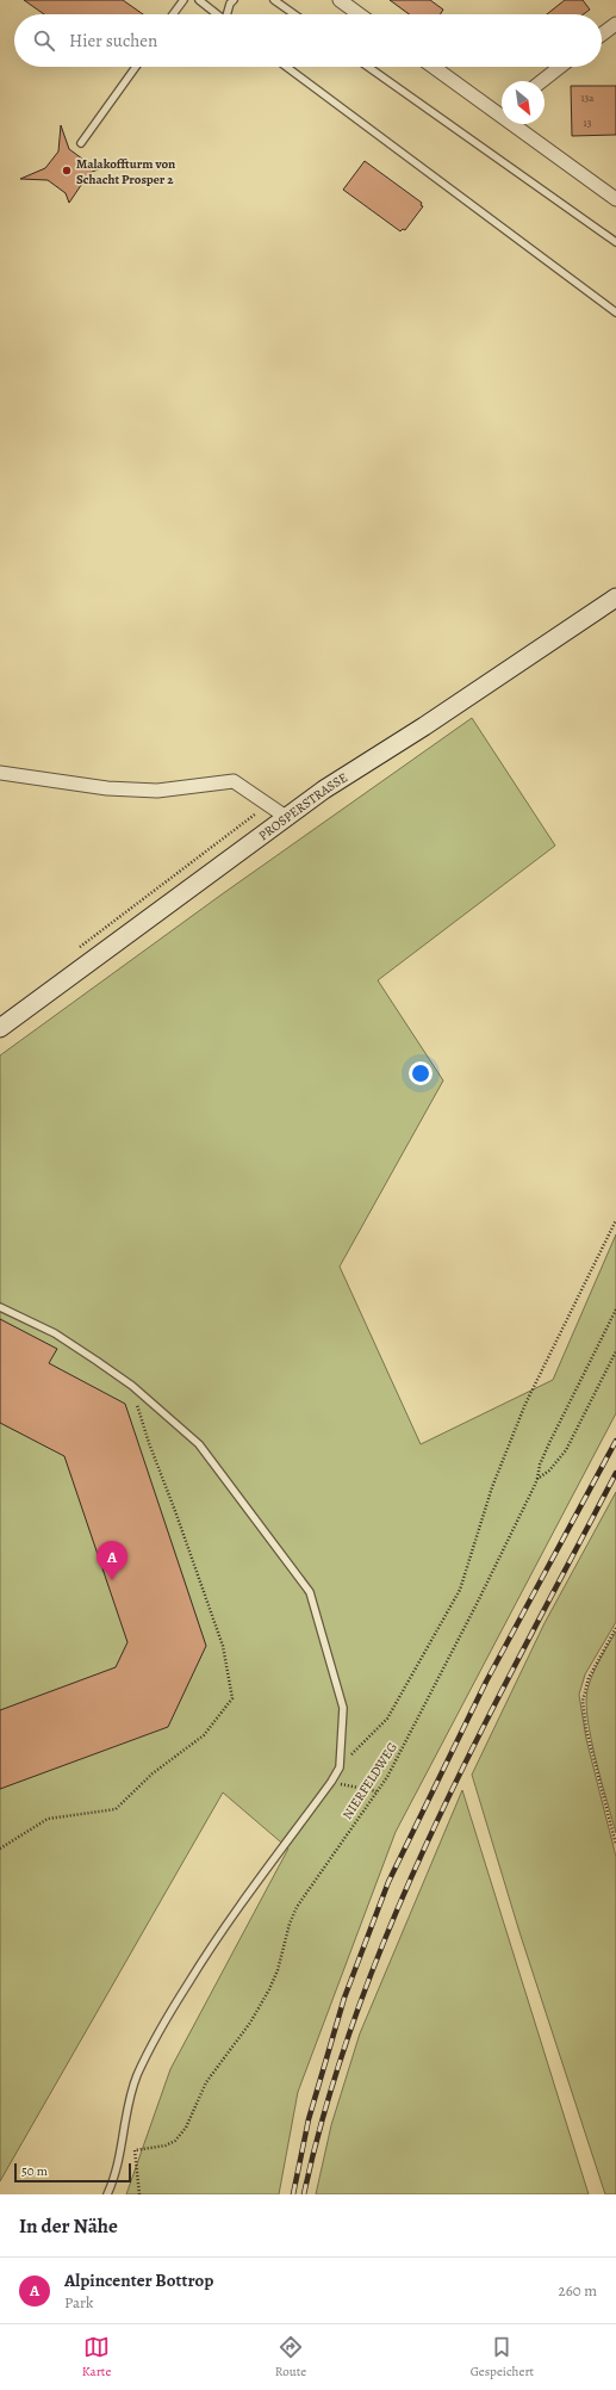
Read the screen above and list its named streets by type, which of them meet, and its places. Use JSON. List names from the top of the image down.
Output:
{
  "streets": {
    "main road": ["PROSPERSTRASSE"],
    "path": ["NIERFELDWEG"]
  },
  "places": ["Malakoffturm von Schacht Prosper 2"],
  "house_numbers": ["13a", "13"],
  "scale_bar": "50 m",
  "north": "bottom right",
  "page": {
    "search": "Hier suchen",
    "pins": "A",
    "scale": "50 m",
    "heading": "In der Nähe",
    "list": [
      {
        "mark": "A",
        "name": "Alpincenter Bottrop",
        "note": "Park",
        "value": "260 m"
      }
    ],
    "nav": ["Karte", "Route", "Gespeichert"]
  }
}
